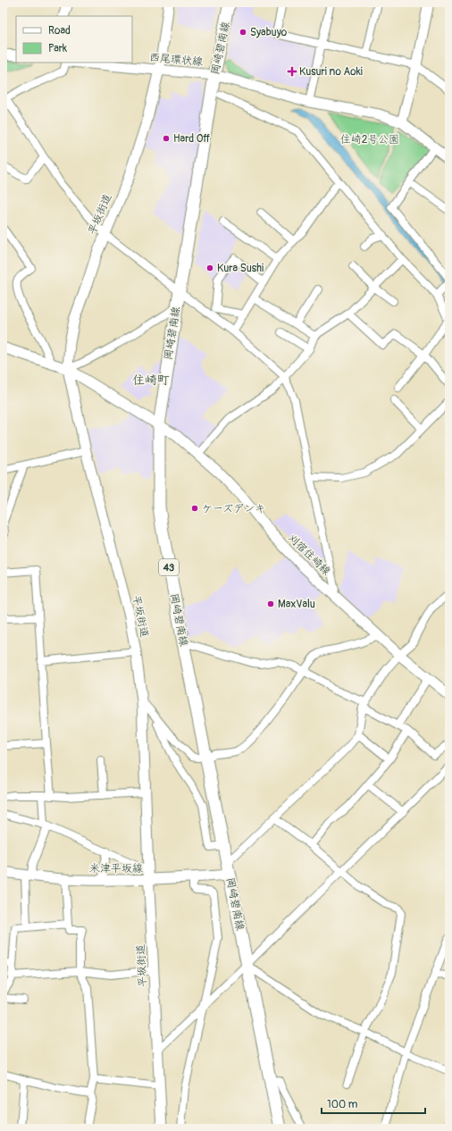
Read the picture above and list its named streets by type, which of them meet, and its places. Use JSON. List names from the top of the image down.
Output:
{
  "streets": {
    "main road": ["岡崎碧南線", "43"],
    "street": [
      "西尾環状線",
      "平坂街道",
      "刈宿住崎線",
      "米津平坂線"
    ]
  },
  "crossings": [
    ["岡崎碧南線", "西尾環状線"],
    ["岡崎碧南線", "刈宿住崎線"],
    ["岡崎碧南線", "米津平坂線"],
    ["西尾環状線", "平坂街道"],
    ["平坂街道", "刈宿住崎線"],
    ["平坂街道", "米津平坂線"]
  ],
  "districts": ["住崎町"],
  "parks": ["住崎2号公園"],
  "places": {
    "other": [
      "Syabuyo",
      "Hard Off",
      "Kura Sushi",
      "ケーズデンキ",
      "MaxValu"
    ],
    "health": ["Kusuri no Aoki"]
  },
  "legend": ["Road", "Park"],
  "scale_bar": "100 m"
}
